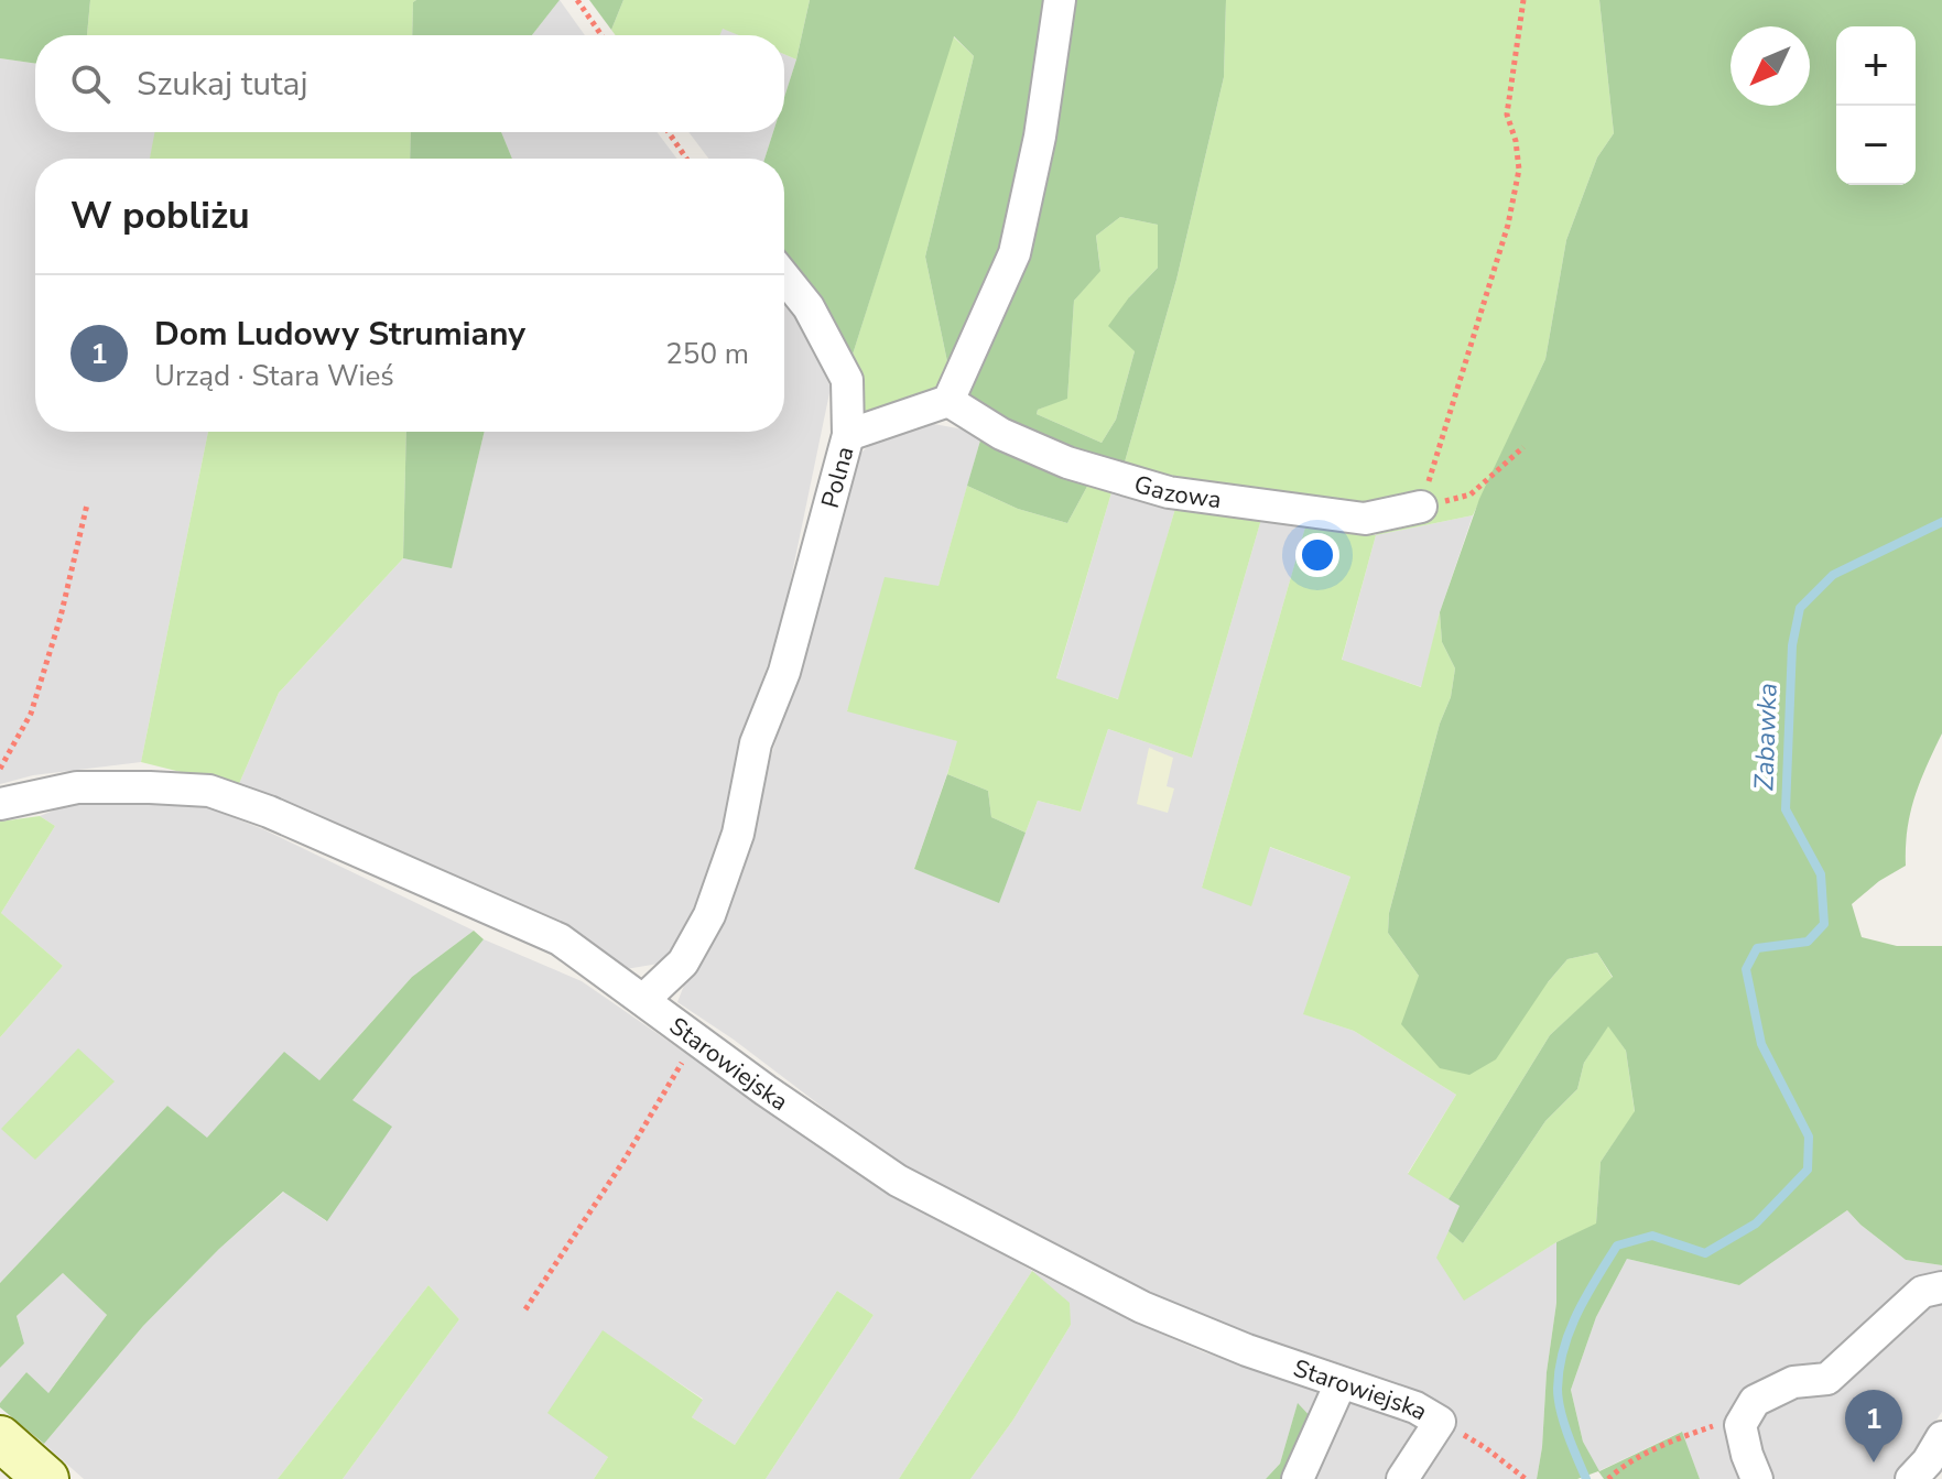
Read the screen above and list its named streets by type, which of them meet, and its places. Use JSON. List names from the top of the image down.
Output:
{
  "streets": {
    "street": ["Polna", "Gazowa", "Starowiejska"]
  },
  "crossings": [
    ["Polna", "Gazowa"],
    ["Polna", "Starowiejska"]
  ],
  "water": ["Zabawka"],
  "north": "bottom left",
  "page": {
    "map_buttons": ["+", "−"],
    "search": "Szukaj tutaj",
    "heading": "W pobliżu",
    "list": [
      {
        "mark": "1",
        "name": "Dom Ludowy Strumiany",
        "note": "Urząd · Stara Wieś",
        "value": "250 m"
      }
    ],
    "pins": "1"
  }
}
